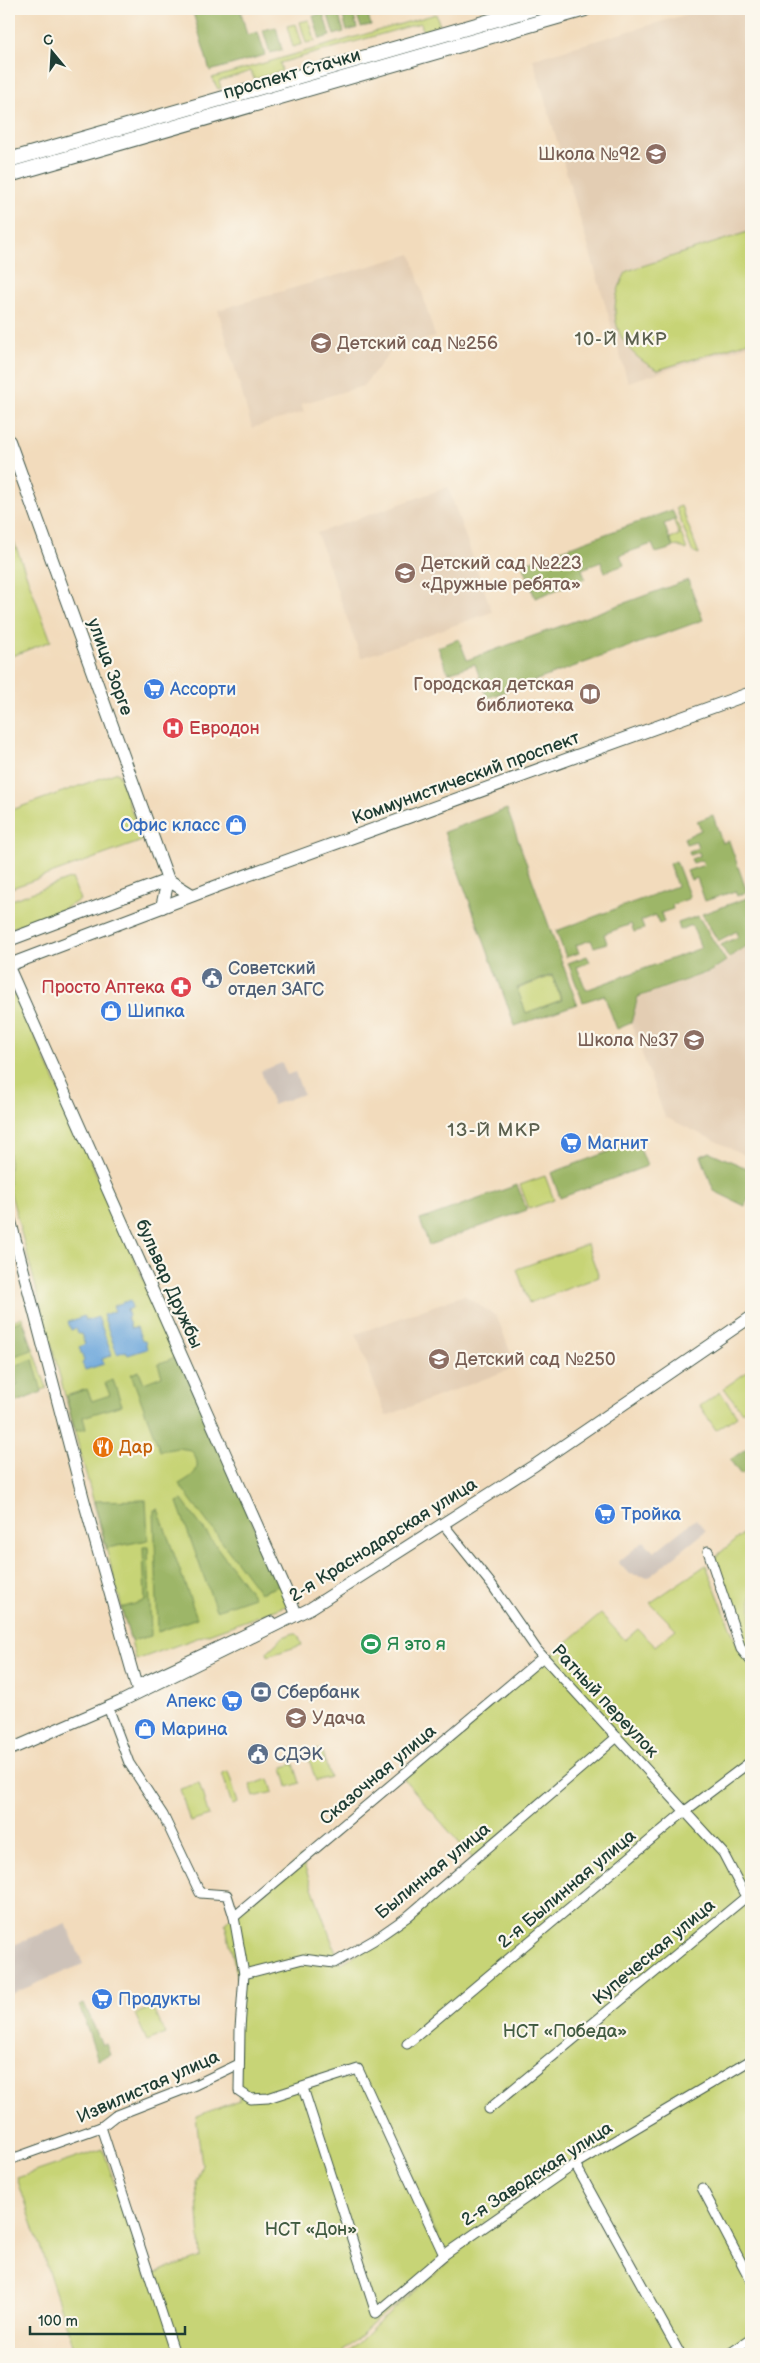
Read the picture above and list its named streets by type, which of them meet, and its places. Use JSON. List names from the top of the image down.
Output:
{
  "streets": {
    "main road": ["проспект Стачки", "улица Зорге", "Коммунистический проспект"],
    "street": [
      "бульвар Дружбы",
      "2-я Краснодарская улица",
      "Ратный переулок",
      "Сказочная улица",
      "Былинная улица",
      "2-я Былинная улица",
      "Купеческая улица",
      "Извилистая улица",
      "2-я Заводская улица"
    ]
  },
  "crossings": [
    ["Коммунистический проспект", "бульвар Дружбы"],
    ["бульвар Дружбы", "2-я Краснодарская улица"],
    ["2-я Краснодарская улица", "Ратный переулок"],
    ["Ратный переулок", "Сказочная улица"],
    ["Ратный переулок", "Былинная улица"],
    ["Ратный переулок", "2-я Былинная улица"],
    ["Ратный переулок", "Купеческая улица"],
    ["Извилистая улица", "2-я Заводская улица"]
  ],
  "districts": ["10-Й МКР", "13-Й МКР"],
  "parks": ["НСТ «Победа»", "НСТ «Дон»"],
  "places": {
    "school or university": [
      "Школа №92",
      "Детский сад №256",
      "Детский сад №223 «Дружные ребята»",
      "Школа №37",
      "Детский сад №250",
      "Удача"
    ],
    "supermarket": [
      "Ассорти",
      "Магнит",
      "Тройка",
      "Апекс",
      "Продукты"
    ],
    "library": ["Городская детская библиотека"],
    "hospital": ["Евродон"],
    "shop": ["Офис класс", "Шипка", "Марина"],
    "public building": ["Советский отдел ЗАГС", "СДЭК"],
    "pharmacy": ["Просто Аптека"],
    "restaurant": ["Дар"],
    "sports": ["Я это я"],
    "bank": ["Сбербанк"]
  },
  "scale_bar": "100 m",
  "north": "top"
}
